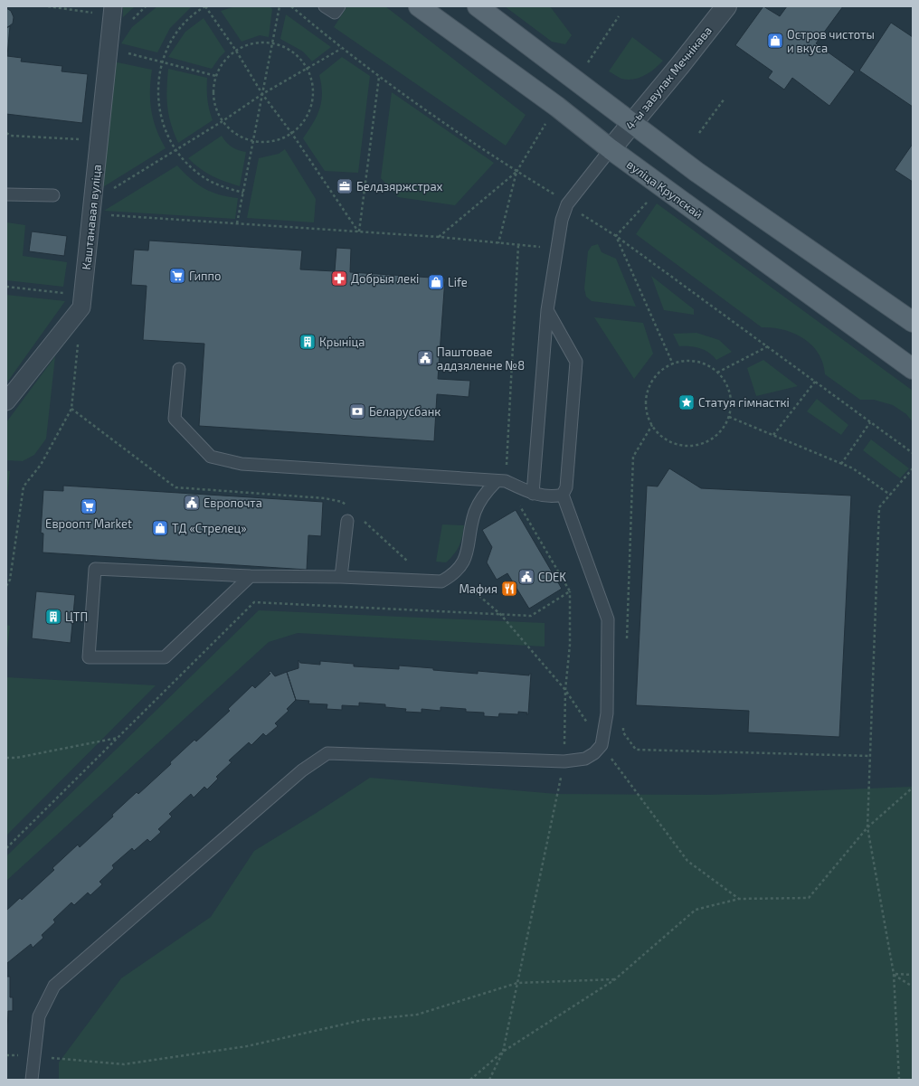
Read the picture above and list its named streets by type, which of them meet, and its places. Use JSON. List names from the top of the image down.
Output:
{
  "streets": {
    "main road": ["вуліца Крупскай"],
    "street": ["4-ы завулак Мечнікава", "Каштанавая вуліца"]
  },
  "crossings": [
    ["4-ы завулак Мечнікава", "вуліца Крупскай"]
  ],
  "places": {
    "shop": ["Остров чистоты и вкуса", "Life", "ТД «Стрелец»"],
    "office": ["Белдзяржстрах"],
    "supermarket": ["Гиппо", "Евроопт Market"],
    "pharmacy": ["Добрыя лекі"],
    "building": ["Крыніца", "ЦТП"],
    "public building": ["Паштовае аддзяленне №8", "Европочта", "CDEK"],
    "place": ["Статуя гімнасткі"],
    "bank": ["Беларусбанк"],
    "restaurant": ["Мафия"]
  }
}
